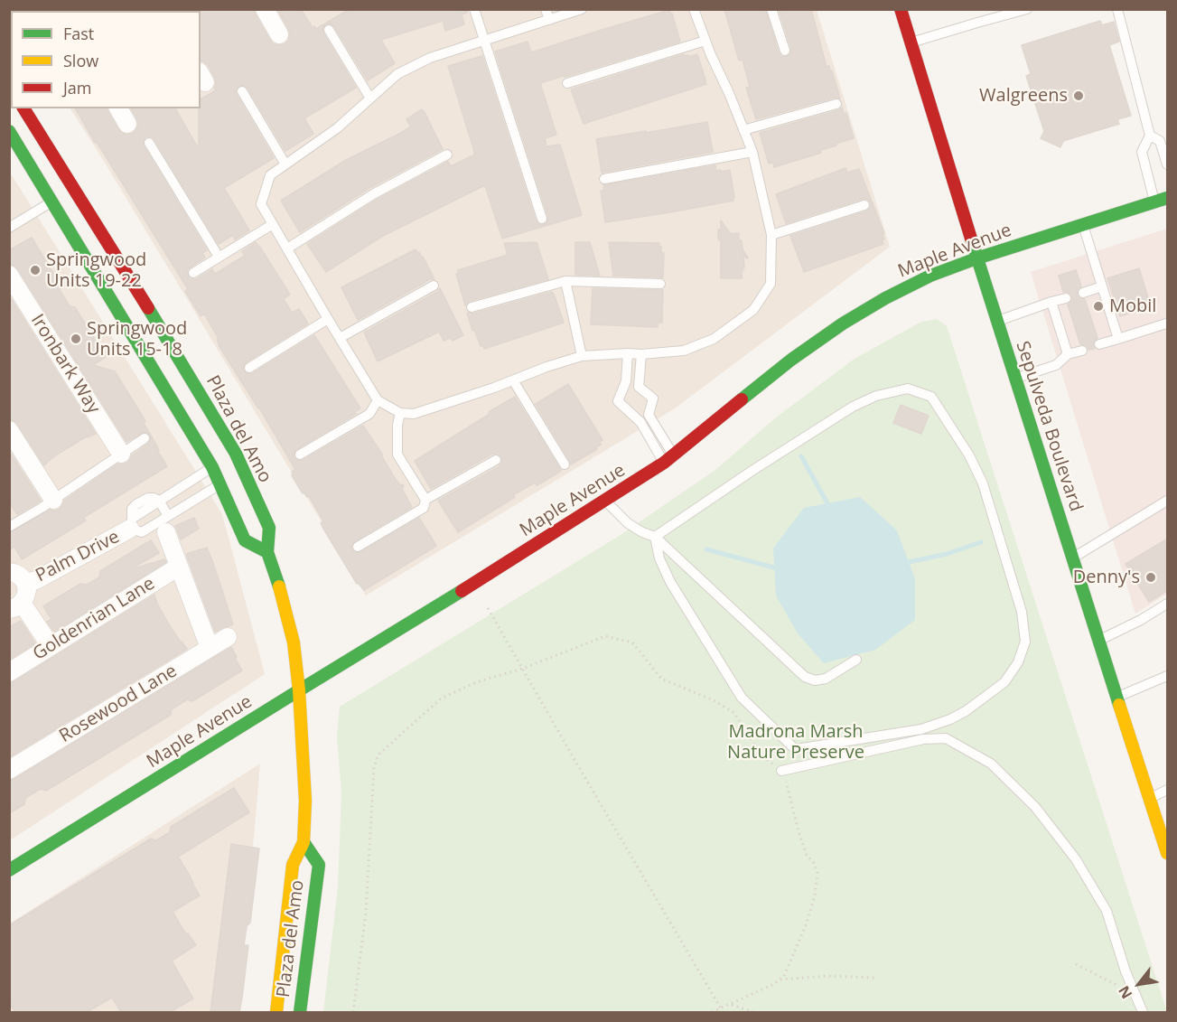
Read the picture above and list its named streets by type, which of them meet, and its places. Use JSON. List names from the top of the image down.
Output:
{
  "streets": {
    "main road": ["Maple Avenue", "Sepulveda Boulevard", "Plaza del Amo"],
    "street": [
      "Ironbark Way",
      "Palm Drive",
      "Goldenrian Lane",
      "Rosewood Lane"
    ]
  },
  "crossings": [
    ["Maple Avenue", "Sepulveda Boulevard"],
    ["Maple Avenue", "Plaza del Amo"],
    ["Plaza del Amo", "Palm Drive"]
  ],
  "parks": ["Madrona Marsh Nature Preserve"],
  "places": [
    "Walgreens",
    "Springwood Units 19-22",
    "Mobil",
    "Springwood Units 15-18",
    "Denny's"
  ],
  "legend": ["Fast", "Slow", "Jam"],
  "north": "bottom left"
}
